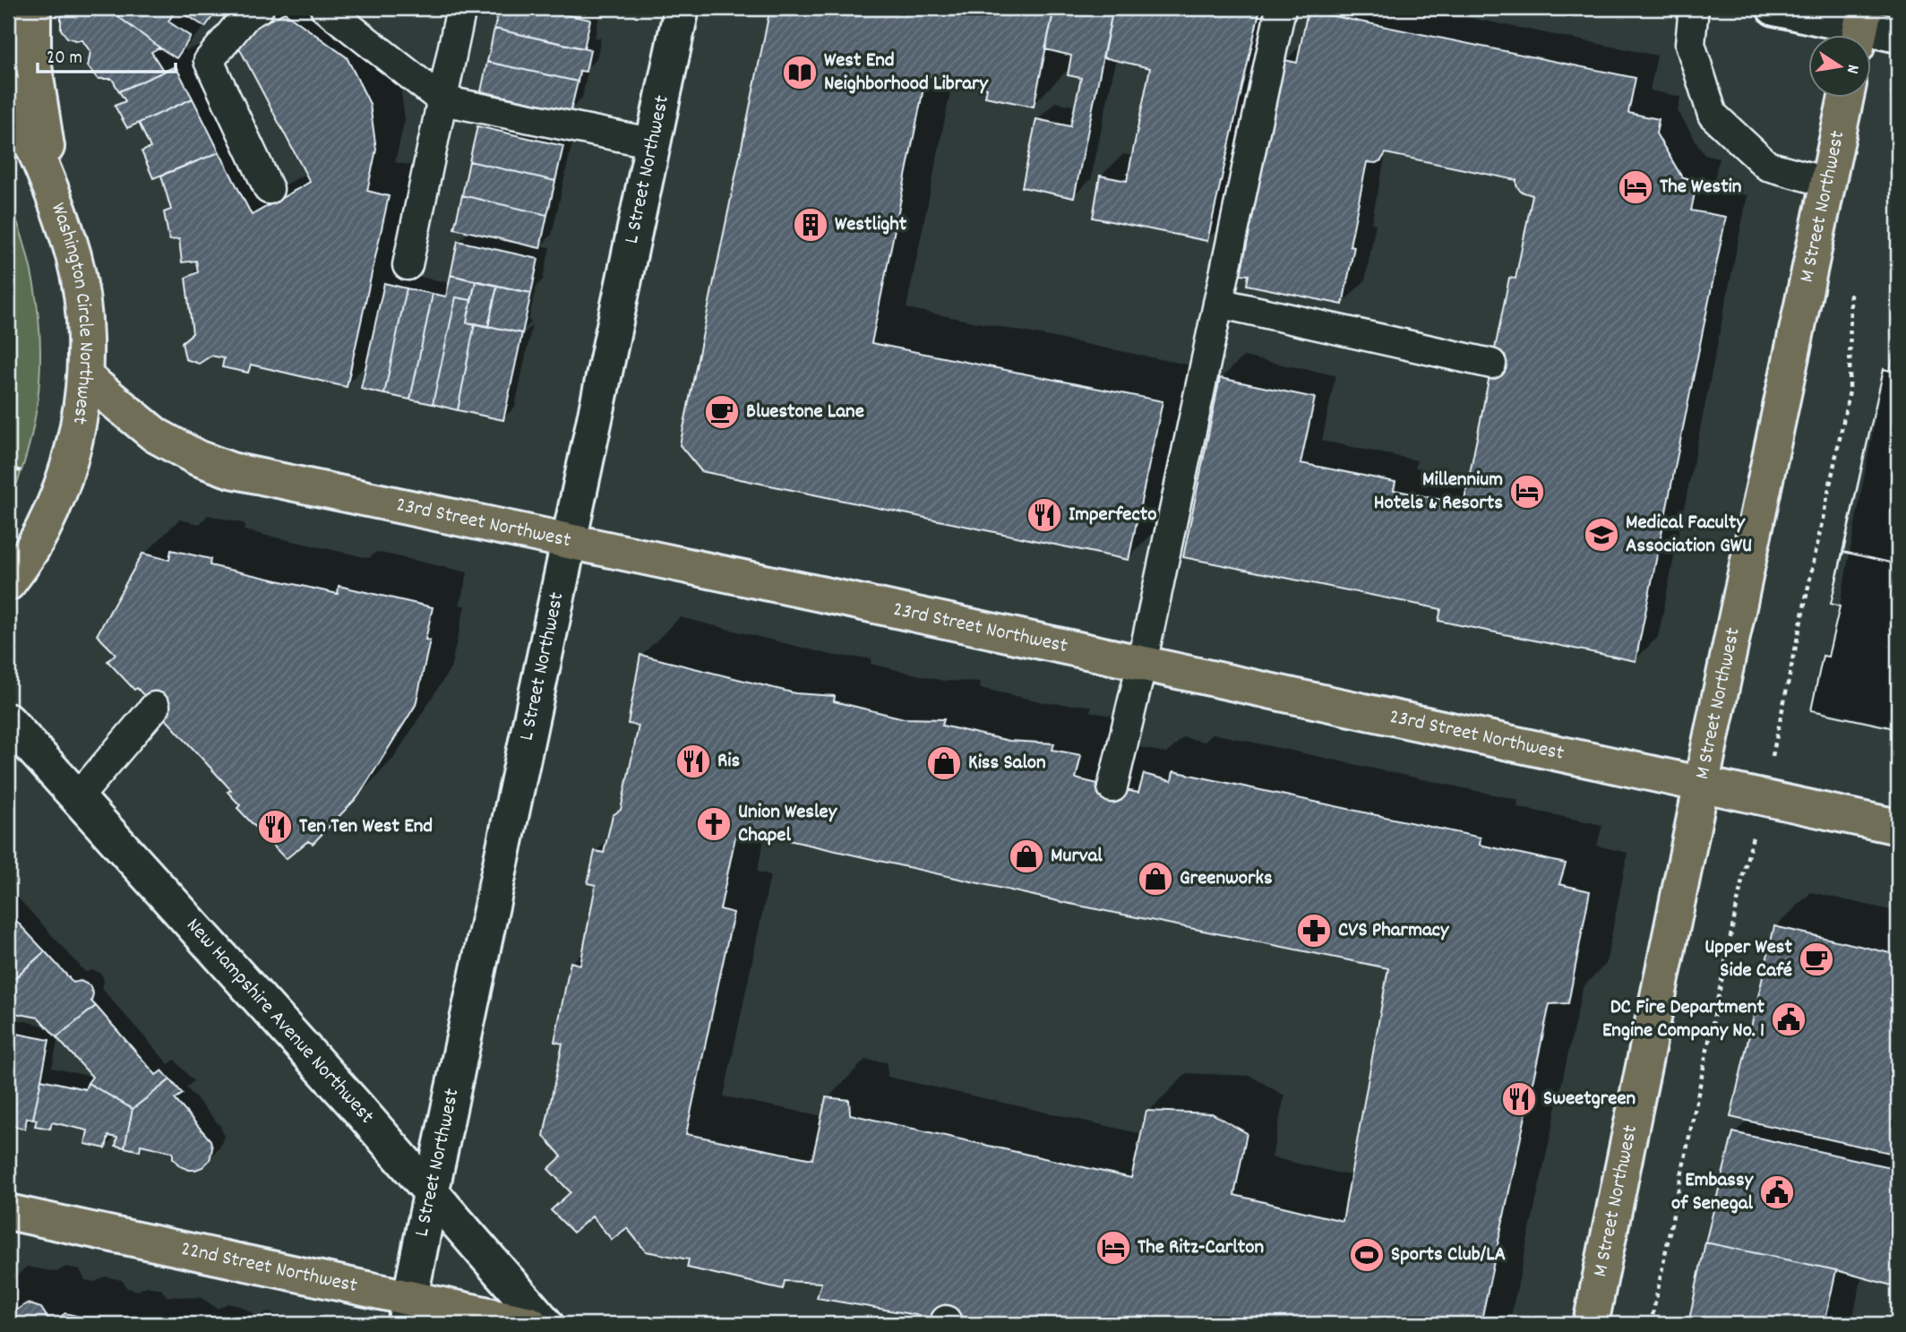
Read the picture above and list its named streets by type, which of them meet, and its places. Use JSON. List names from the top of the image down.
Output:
{
  "streets": {
    "main road": [
      "L Street Northwest",
      "M Street Northwest",
      "Washington Circle Northwest",
      "23rd Street Northwest",
      "New Hampshire Avenue Northwest",
      "22nd Street Northwest"
    ]
  },
  "crossings": [
    ["L Street Northwest", "23rd Street Northwest"],
    ["L Street Northwest", "New Hampshire Avenue Northwest"],
    ["L Street Northwest", "22nd Street Northwest"],
    ["M Street Northwest", "23rd Street Northwest"],
    ["Washington Circle Northwest", "23rd Street Northwest"]
  ],
  "places": {
    "library": ["West End Neighborhood Library"],
    "hotel": ["The Westin", "Millennium Hotels & Resorts", "The Ritz-Carlton"],
    "building": ["Westlight"],
    "cafe": ["Bluestone Lane", "Upper West Side Café"],
    "restaurant": [
      "Imperfecto",
      "Ris",
      "Ten Ten West End",
      "Sweetgreen"
    ],
    "school or university": ["Medical Faculty Association GWU"],
    "shop": ["Kiss Salon", "Murval", "Greenworks"],
    "church": ["Union Wesley Chapel"],
    "pharmacy": ["CVS Pharmacy"],
    "public building": ["DC Fire Department Engine Company No. 1", "Embassy of Senegal"],
    "sports": ["Sports Club/LA"]
  },
  "scale_bar": "20 m",
  "north": "right"
}
